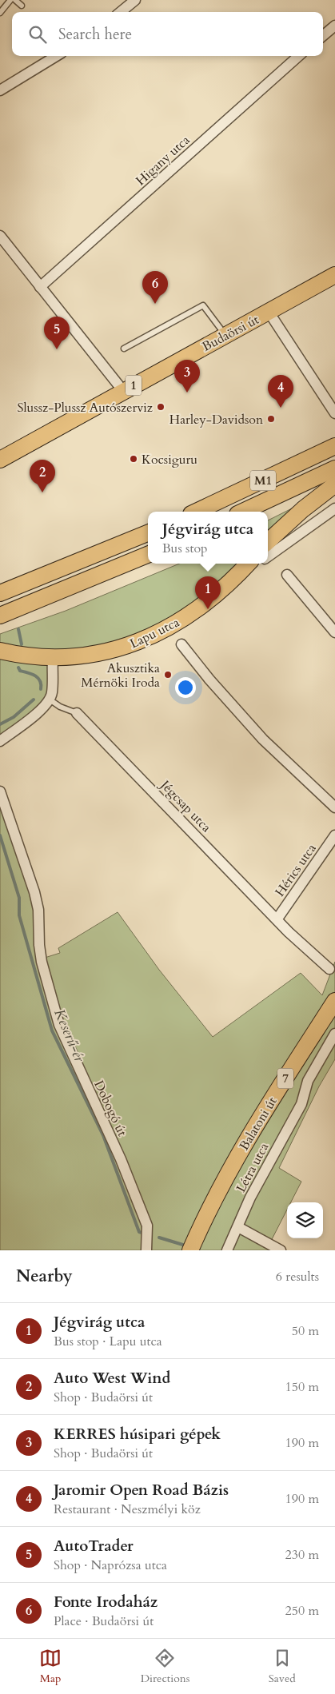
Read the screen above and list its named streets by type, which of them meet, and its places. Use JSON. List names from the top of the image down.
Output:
{
  "streets": {
    "main road": [
      "Budaörsi út",
      "1",
      "M1",
      "Lapu utca",
      "7",
      "Balatoni út"
    ],
    "street": [
      "Higany utca",
      "Jégcsap utca",
      "Hérics utca",
      "Dobogó út",
      "Létra utca"
    ]
  },
  "crossings": [
    ["Jégcsap utca", "Hérics utca"]
  ],
  "water": ["Keserű-ér"],
  "places": [
    "Slussz-Plussz Autószerviz",
    "Harley-Davidson",
    "Kocsiguru",
    "Akusztika Mérnöki Iroda"
  ],
  "page": {
    "search": "Search here",
    "pins": [
      "6",
      "5",
      "3",
      "4",
      "2",
      "1"
    ],
    "popup": ["Jégvirág utca", "Bus stop"],
    "heading": ["Nearby", "6 results"],
    "list": [
      {
        "mark": "1",
        "name": "Jégvirág utca",
        "note": "Bus stop · Lapu utca",
        "value": "50 m"
      },
      {
        "mark": "2",
        "name": "Auto West Wind",
        "note": "Shop · Budaörsi út",
        "value": "150 m"
      },
      {
        "mark": "3",
        "name": "KERRES húsipari gépek",
        "note": "Shop · Budaörsi út",
        "value": "190 m"
      },
      {
        "mark": "4",
        "name": "Jaromir Open Road Bázis",
        "note": "Restaurant · Neszmélyi köz",
        "value": "190 m"
      },
      {
        "mark": "5",
        "name": "AutoTrader",
        "note": "Shop · Naprózsa utca",
        "value": "230 m"
      },
      {
        "mark": "6",
        "name": "Fonte Irodaház",
        "note": "Place · Budaörsi út",
        "value": "250 m"
      }
    ],
    "nav": ["Map", "Directions", "Saved"]
  }
}
